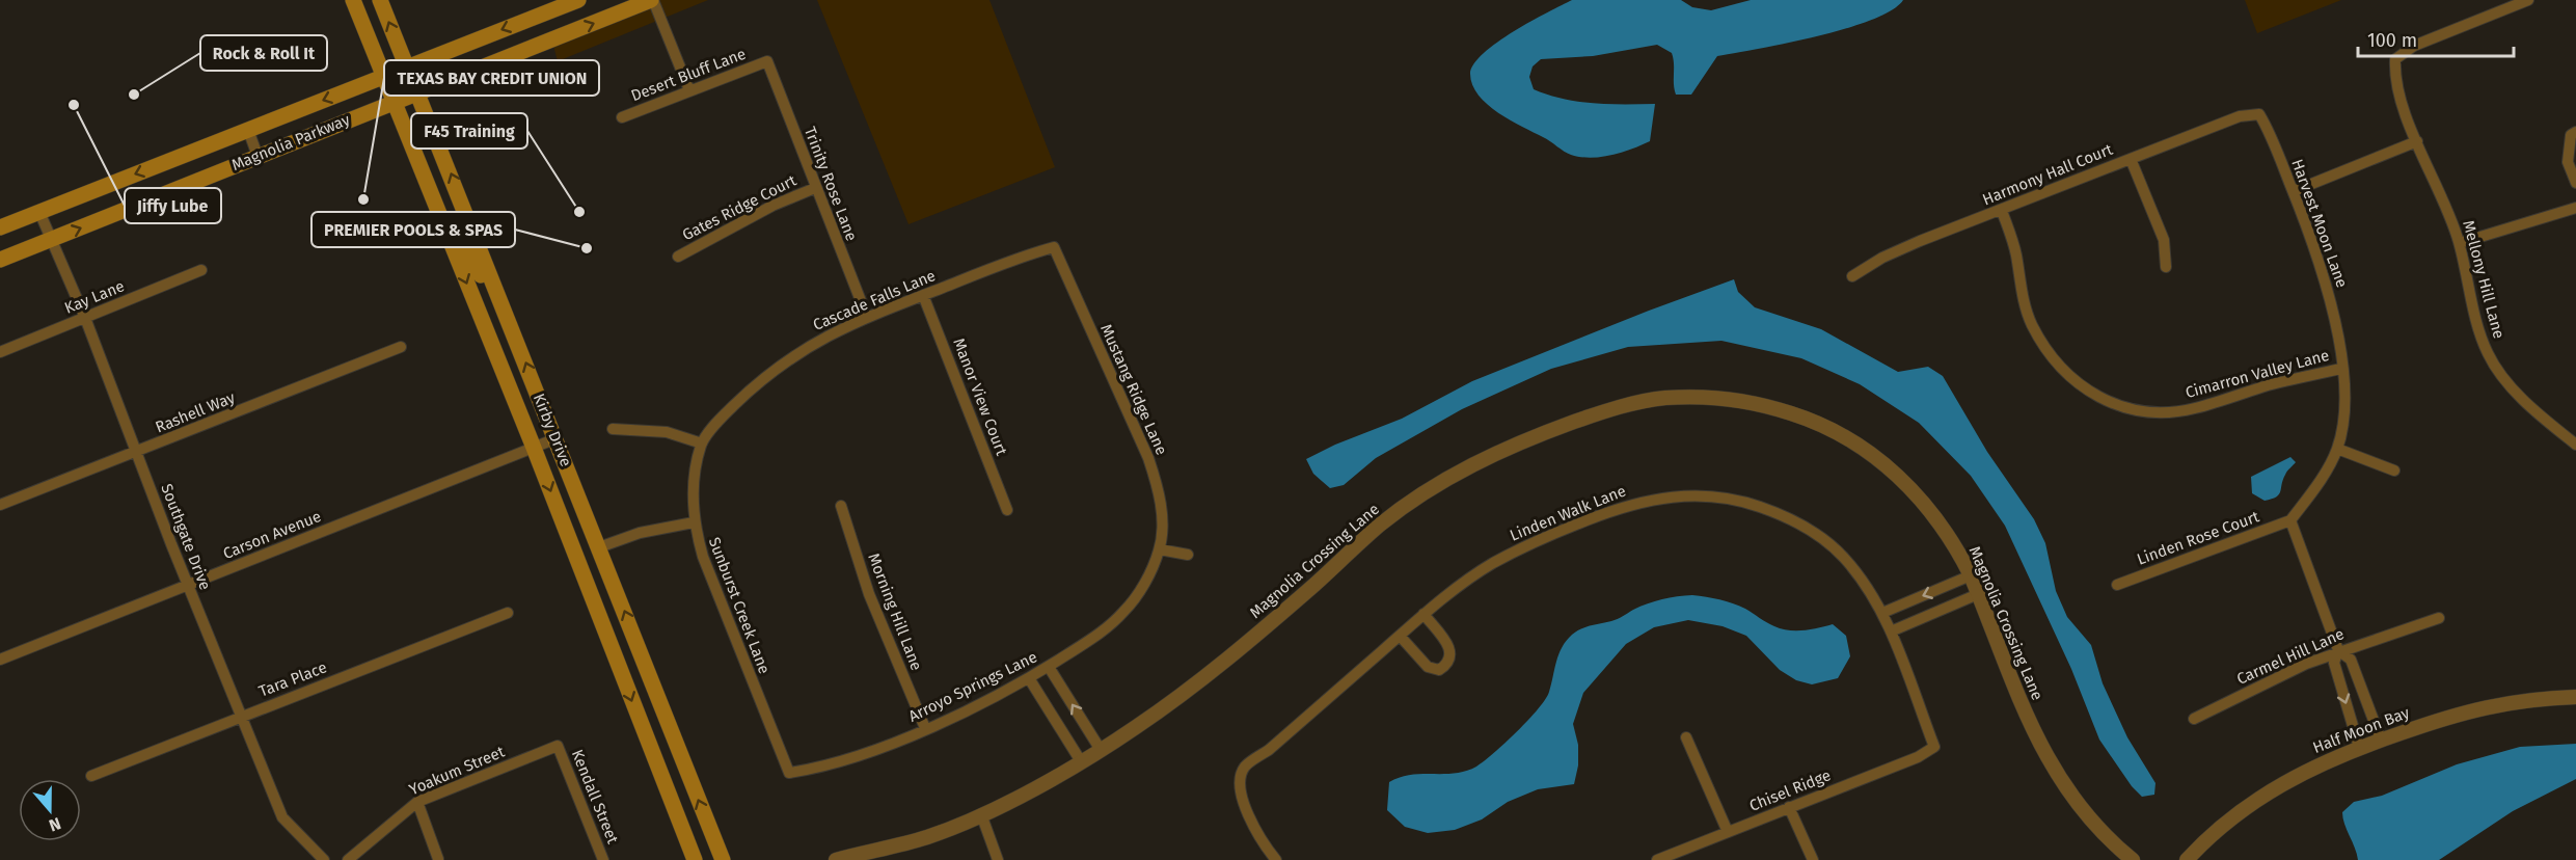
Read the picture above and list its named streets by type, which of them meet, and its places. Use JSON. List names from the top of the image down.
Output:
{
  "streets": {
    "main road": ["Magnolia Parkway", "Kirby Drive"],
    "street": [
      "Desert Bluff Lane",
      "Harmony Hall Court",
      "Trinity Rose Lane",
      "Gates Ridge Court",
      "Harvest Moon Lane",
      "Mellony Hill Lane",
      "Kay Lane",
      "Cascade Falls Lane",
      "Cimarron Valley Lane",
      "Mustang Ridge Lane",
      "Manor View Court",
      "Rashell Way",
      "Linden Walk Lane",
      "Carson Avenue",
      "Southgate Drive",
      "Linden Rose Court",
      "Magnolia Crossing Lane",
      "Sunburst Creek Lane",
      "Morning Hill Lane",
      "Carmel Hill Lane",
      "Tara Place",
      "Arroyo Springs Lane",
      "Half Moon Bay",
      "Yoakum Street",
      "Chisel Ridge",
      "Kendall Street"
    ]
  },
  "crossings": [
    ["Desert Bluff Lane", "Trinity Rose Lane"],
    ["Magnolia Parkway", "Kirby Drive"],
    ["Magnolia Parkway", "Southgate Drive"],
    ["Harmony Hall Court", "Harvest Moon Lane"],
    ["Harmony Hall Court", "Cimarron Valley Lane"],
    ["Trinity Rose Lane", "Gates Ridge Court"],
    ["Trinity Rose Lane", "Cascade Falls Lane"],
    ["Harvest Moon Lane", "Cimarron Valley Lane"],
    ["Harvest Moon Lane", "Linden Rose Court"],
    ["Kay Lane", "Southgate Drive"],
    ["Cascade Falls Lane", "Mustang Ridge Lane"],
    ["Cascade Falls Lane", "Manor View Court"],
    ["Cascade Falls Lane", "Sunburst Creek Lane"],
    ["Mustang Ridge Lane", "Arroyo Springs Lane"],
    ["Rashell Way", "Southgate Drive"],
    ["Kirby Drive", "Carson Avenue"],
    ["Linden Walk Lane", "Chisel Ridge"],
    ["Carson Avenue", "Southgate Drive"],
    ["Southgate Drive", "Tara Place"],
    ["Sunburst Creek Lane", "Arroyo Springs Lane"],
    ["Morning Hill Lane", "Arroyo Springs Lane"],
    ["Yoakum Street", "Kendall Street"]
  ],
  "places": [
    "Rock & Roll It",
    "Jiffy Lube",
    "TEXAS BAY CREDIT UNION",
    "F45 Training",
    "PREMIER POOLS & SPAS"
  ],
  "scale_bar": "100 m",
  "north": "bottom"
}
